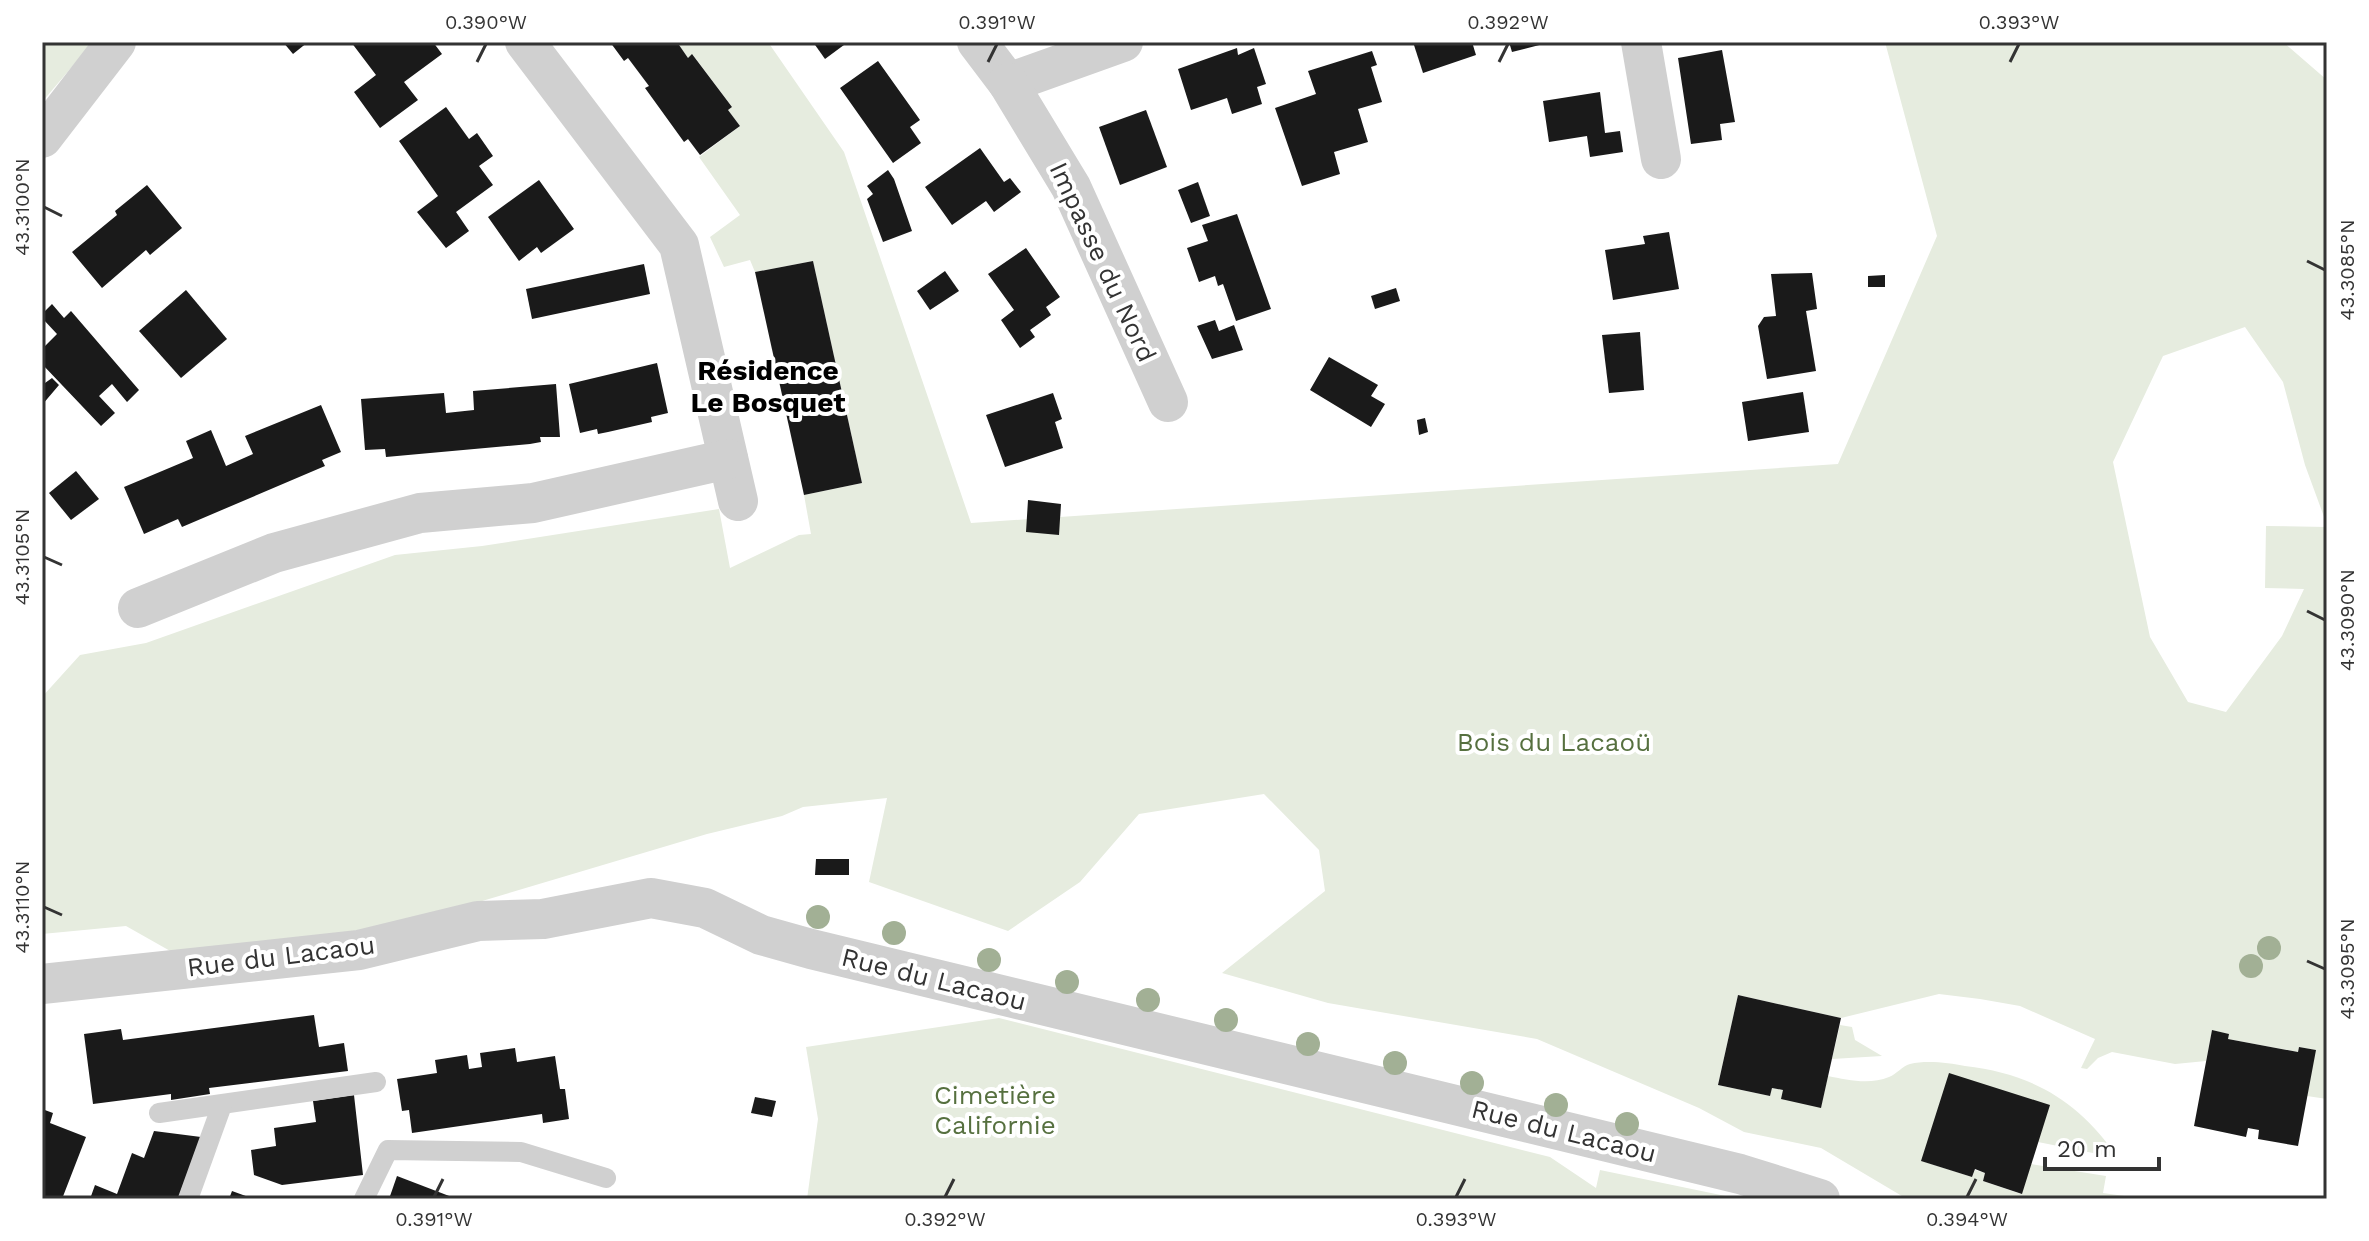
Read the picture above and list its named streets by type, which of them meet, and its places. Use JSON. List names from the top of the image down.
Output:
{
  "streets": {
    "street": ["Impasse du Nord", "Rue du Lacaou"]
  },
  "districts": ["Résidence Le Bosquet"],
  "parks": ["Bois du Lacaoü", "Cimetière Californie"],
  "scale_bar": "20 m",
  "coordinates": [
    "0.390°W",
    "0.391°W",
    "0.392°W",
    "0.393°W",
    "43.3100°N",
    "43.3085°N",
    "43.3105°N",
    "43.3090°N",
    "43.3110°N",
    "43.3095°N",
    "0.394°W"
  ]
}
